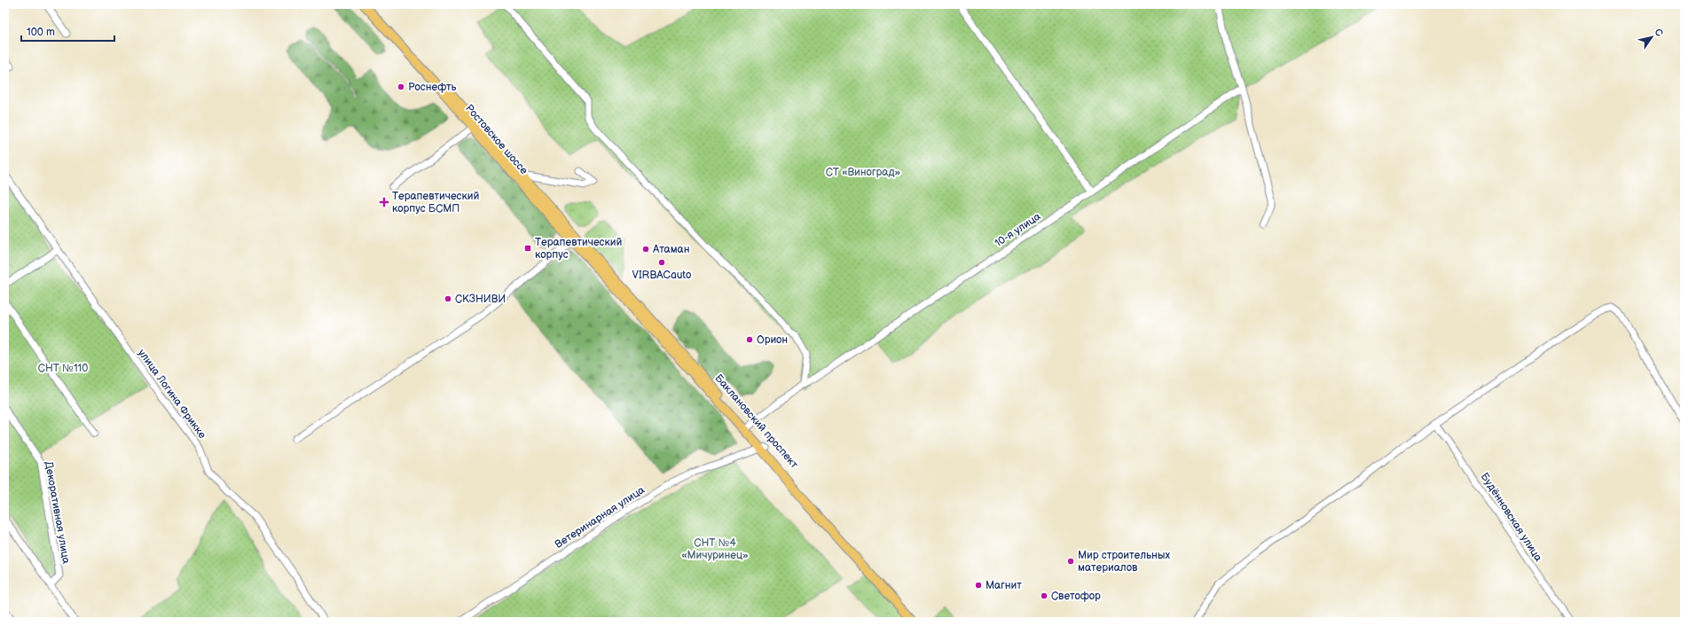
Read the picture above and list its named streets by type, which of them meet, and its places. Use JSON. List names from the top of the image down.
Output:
{
  "streets": {
    "main road": ["Ростовское шоссе", "Баклановский проспект"],
    "street": [
      "10-я улица",
      "улица Логина Фрикке",
      "Декоративная улица",
      "Ветеринарная улица",
      "Будённовская улица"
    ]
  },
  "crossings": [
    ["Ростовское шоссе", "Баклановский проспект"],
    ["10-я улица", "Баклановский проспект"],
    ["Баклановский проспект", "Ветеринарная улица"]
  ],
  "parks": ["СТ «Виноград»", "СНТ №110", "СНТ №4 «Мичуринец»"],
  "places": {
    "other": [
      "Роснефть",
      "Атаман",
      "VIRBACauto",
      "СКЗНИВИ",
      "Орион",
      "Мир строительных материалов",
      "Магнит",
      "Светофор"
    ],
    "health": ["Терапевтический корпус БСМП"],
    "transit": ["Терапевтический корпус"]
  },
  "scale_bar": "100 m",
  "north": "top right"
}
